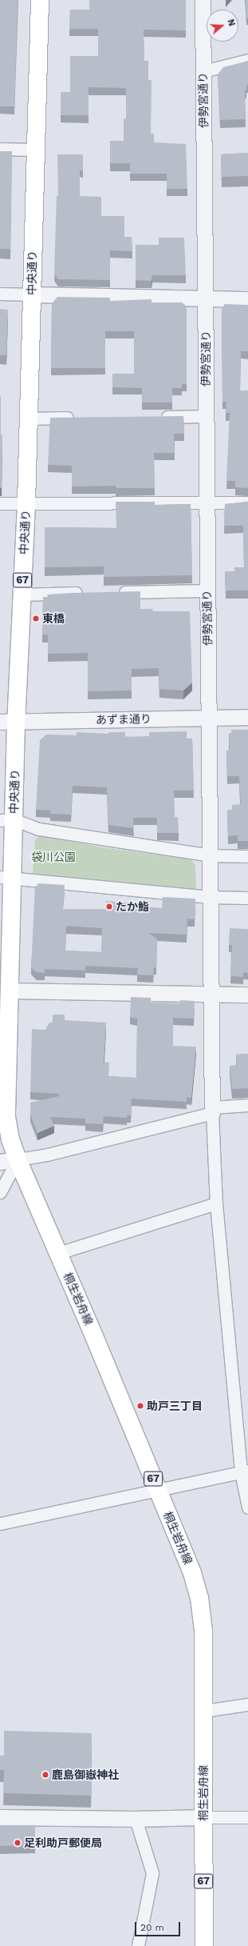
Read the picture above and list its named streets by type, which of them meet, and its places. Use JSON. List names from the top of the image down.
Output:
{
  "streets": {
    "main road": ["中央通り", "67", "桐生岩舟線"],
    "street": ["伊勢宮通り", "あずま通り"]
  },
  "crossings": [
    ["伊勢宮通り", "あずま通り"],
    ["中央通り", "あずま通り"],
    ["中央通り", "桐生岩舟線"]
  ],
  "parks": ["袋川公園"],
  "places": [
    "東橋",
    "たか鮨",
    "助戸三丁目",
    "鹿島御嶽神社",
    "足利助戸郵便局"
  ],
  "scale_bar": "20 m",
  "north": "right"
}
